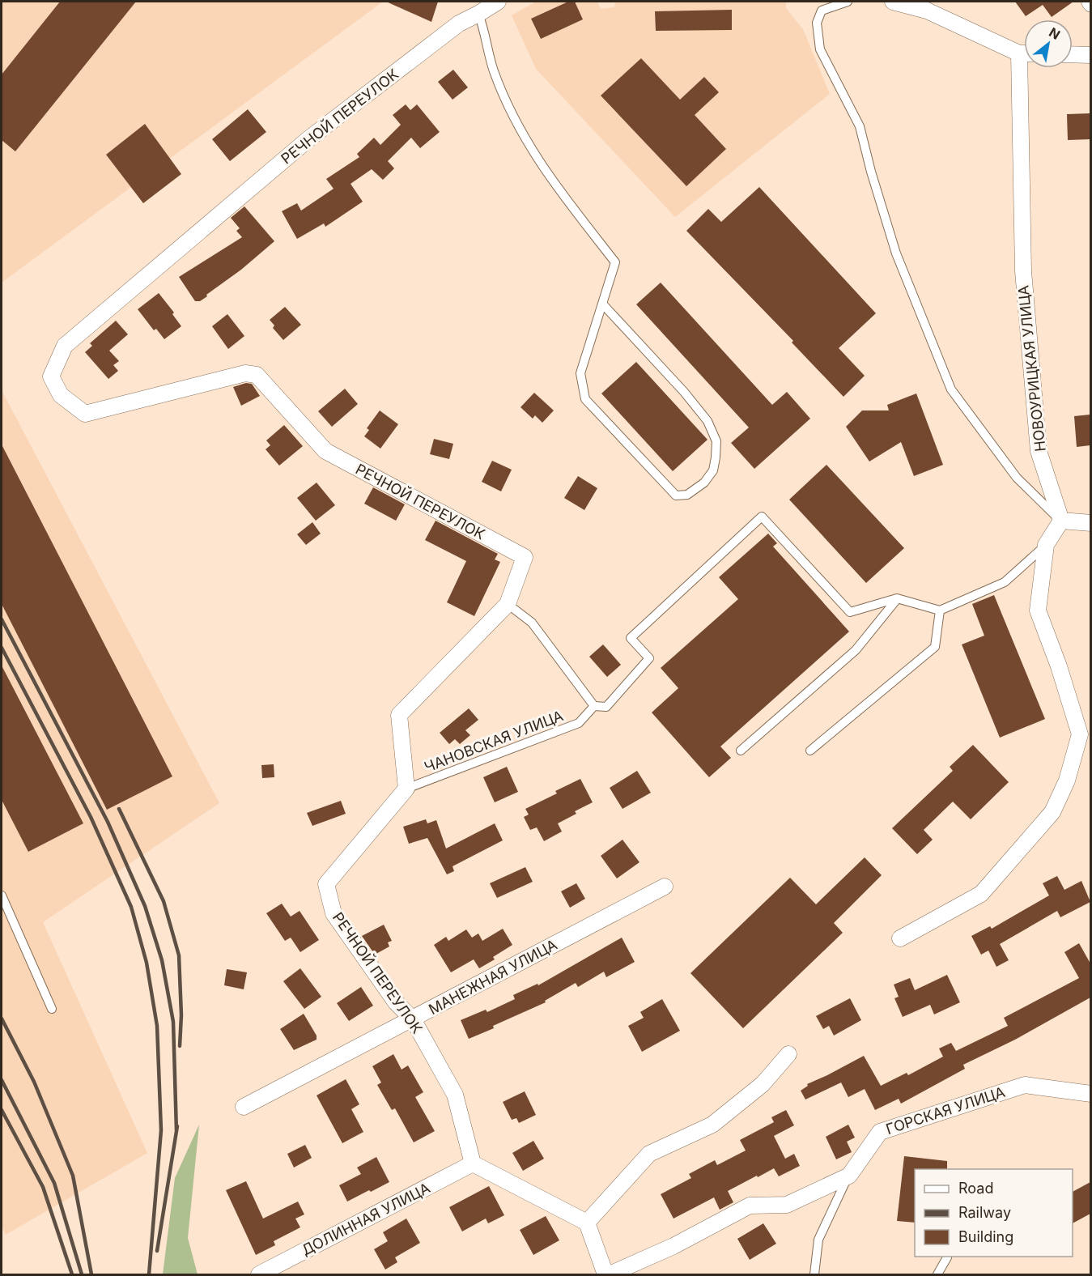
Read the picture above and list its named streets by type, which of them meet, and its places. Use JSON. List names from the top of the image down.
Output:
{
  "streets": {
    "street": [
      "РЕЧНОЙ ПЕРЕУЛОК",
      "НОВОУРИЦКАЯ УЛИЦА",
      "МАНЕЖНАЯ УЛИЦА",
      "ГОРСКАЯ УЛИЦА",
      "ДОЛИННАЯ УЛИЦА"
    ],
    "lane": ["ЧАНОВСКАЯ УЛИЦА"]
  },
  "crossings": [
    ["РЕЧНОЙ ПЕРЕУЛОК", "ЧАНОВСКАЯ УЛИЦА"],
    ["РЕЧНОЙ ПЕРЕУЛОК", "МАНЕЖНАЯ УЛИЦА"],
    ["РЕЧНОЙ ПЕРЕУЛОК", "ДОЛИННАЯ УЛИЦА"]
  ],
  "legend": ["Road", "Railway", "Building"],
  "north": "top right"
}
